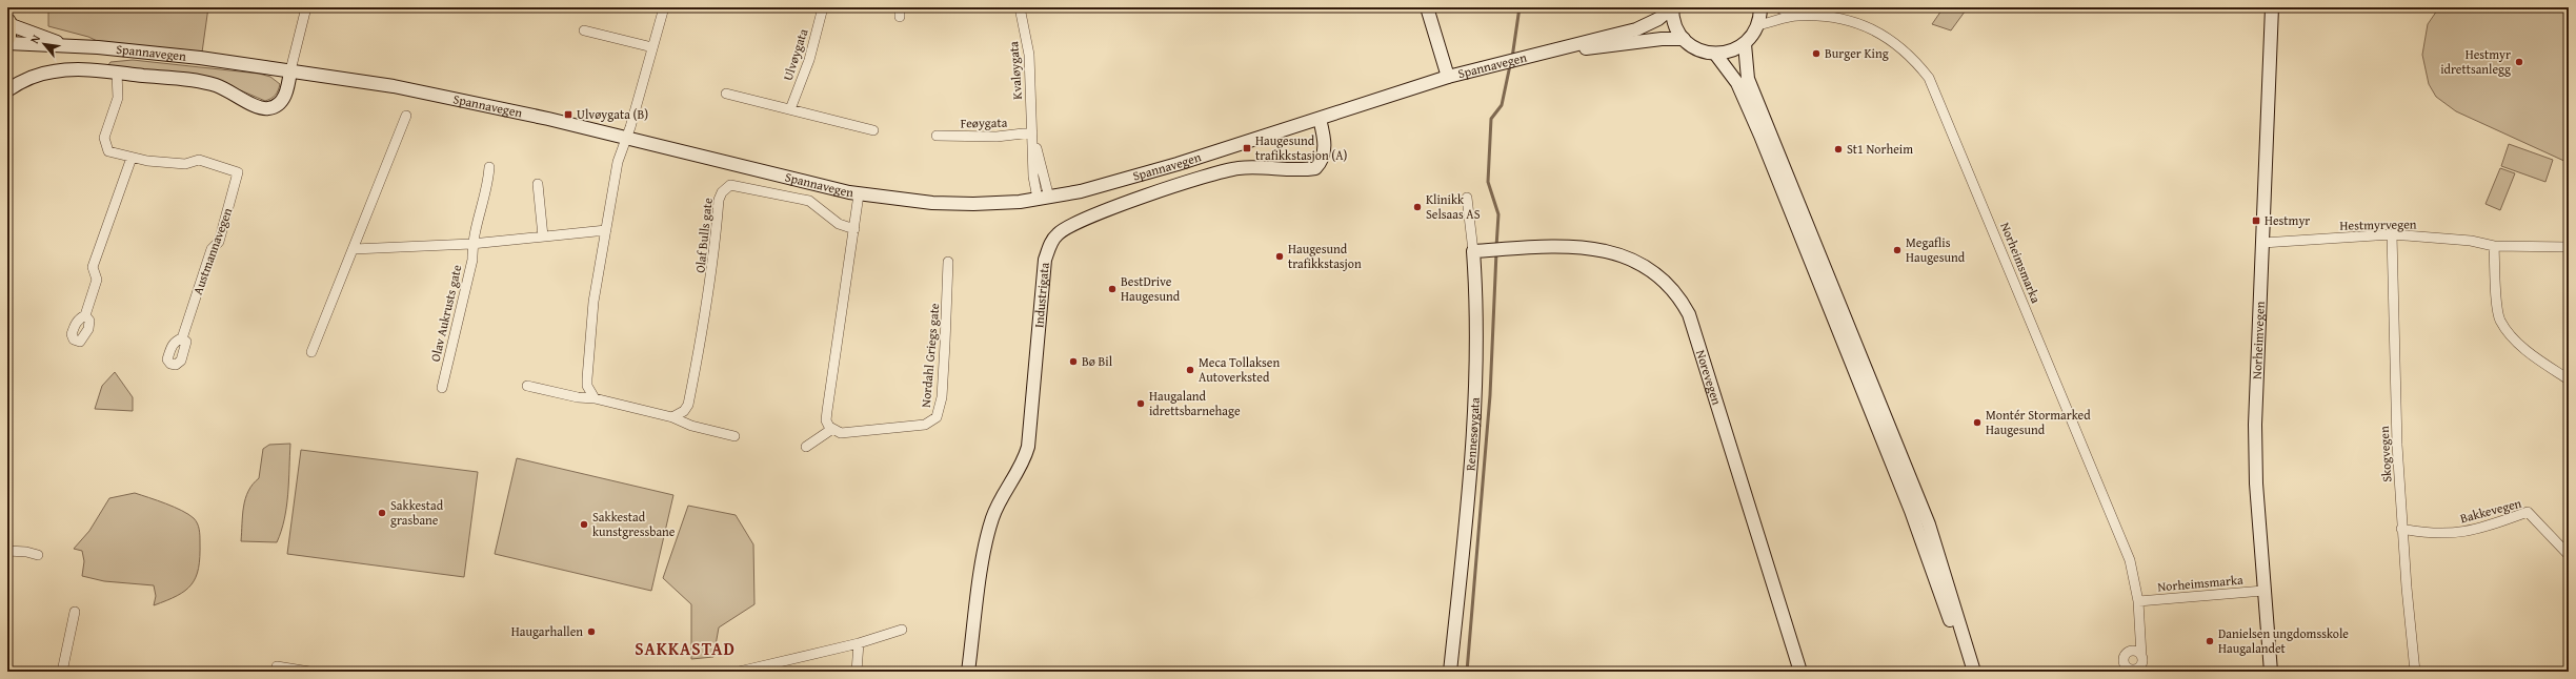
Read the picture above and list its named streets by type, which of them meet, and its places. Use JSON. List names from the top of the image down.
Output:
{
  "streets": {
    "main road": [
      "Spannavegen",
      "Industrigata",
      "Norheimvegen",
      "Norevegen",
      "Rennesøygata"
    ],
    "street": [
      "Ulvøygata",
      "Kvaløygata",
      "Feøygata",
      "Hestmyrvegen",
      "Olaf Bulls gate",
      "Austmannavegen",
      "Norheimsmarka",
      "Olav Aukrusts gate",
      "Nordahl Griegs gate",
      "Skogvegen",
      "Bakkevegen"
    ]
  },
  "crossings": [
    ["Spannavegen", "Kvaløygata"],
    ["Spannavegen", "Industrigata"],
    ["Kvaløygata", "Feøygata"],
    ["Hestmyrvegen", "Norheimvegen"],
    ["Hestmyrvegen", "Skogvegen"],
    ["Norheimsmarka", "Norheimvegen"],
    ["Norevegen", "Rennesøygata"],
    ["Skogvegen", "Bakkevegen"]
  ],
  "districts": ["SAKKASTAD"],
  "places": {
    "other": [
      "Burger King",
      "Hestmyr idrettsanlegg",
      "St1 Norheim",
      "Klinikk Selsaas AS",
      "Megaflis Haugesund",
      "Haugesund trafikkstasjon",
      "BestDrive Haugesund",
      "Bø Bil",
      "Meca Tollaksen Autoverksted",
      "Haugaland idrettsbarnehage",
      "Montér Stormarked Haugesund",
      "Sakkestad grasbane",
      "Sakkestad kunstgressbane",
      "Haugarhallen",
      "Danielsen ungdomsskole Haugalandet"
    ],
    "transit": ["Ulvøygata (B)", "Haugesund trafikkstasjon (A)", "Hestmyr"]
  },
  "north": "top left"
}
